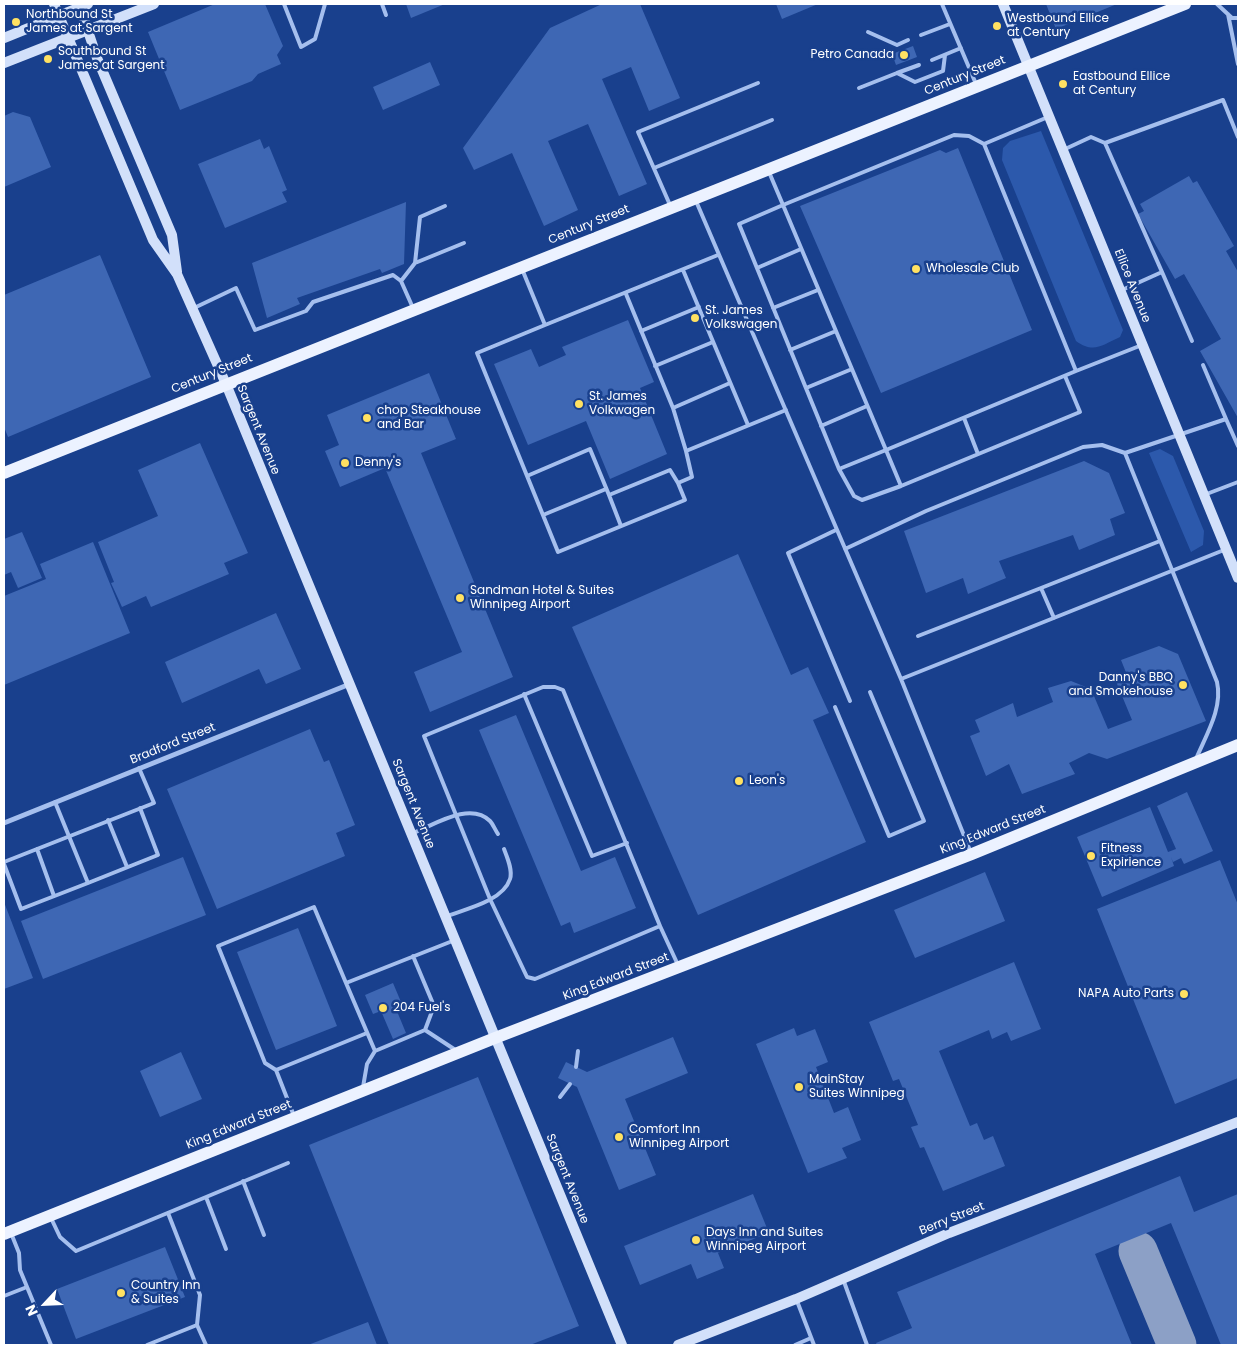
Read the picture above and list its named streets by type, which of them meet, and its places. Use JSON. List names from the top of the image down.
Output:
{
  "streets": {
    "main road": [
      "Century Street",
      "Ellice Avenue",
      "Sargent Avenue",
      "King Edward Street",
      "Berry Street"
    ],
    "street": ["Bradford Street"]
  },
  "crossings": [
    ["Century Street", "Ellice Avenue"],
    ["Century Street", "Sargent Avenue"],
    ["Sargent Avenue", "Bradford Street"],
    ["Sargent Avenue", "King Edward Street"]
  ],
  "places": [
    "Northbound St James at Sargent",
    "Westbound Ellice at Century",
    "Petro Canada",
    "Southbound St James at Sargent",
    "Eastbound Ellice at Century",
    "Wholesale Club",
    "St. James Volkswagen",
    "St. James Volkwagen",
    "chop Steakhouse and Bar",
    "Denny's",
    "Sandman Hotel & Suites Winnipeg Airport",
    "Danny's BBQ and Smokehouse",
    "Leon's",
    "Fitness Expirience",
    "NAPA Auto Parts",
    "204 Fuel's",
    "MainStay Suites Winnipeg",
    "Comfort Inn Winnipeg Airport",
    "Days Inn and Suites Winnipeg Airport",
    "Country Inn & Suites"
  ],
  "north": "bottom left"
}
